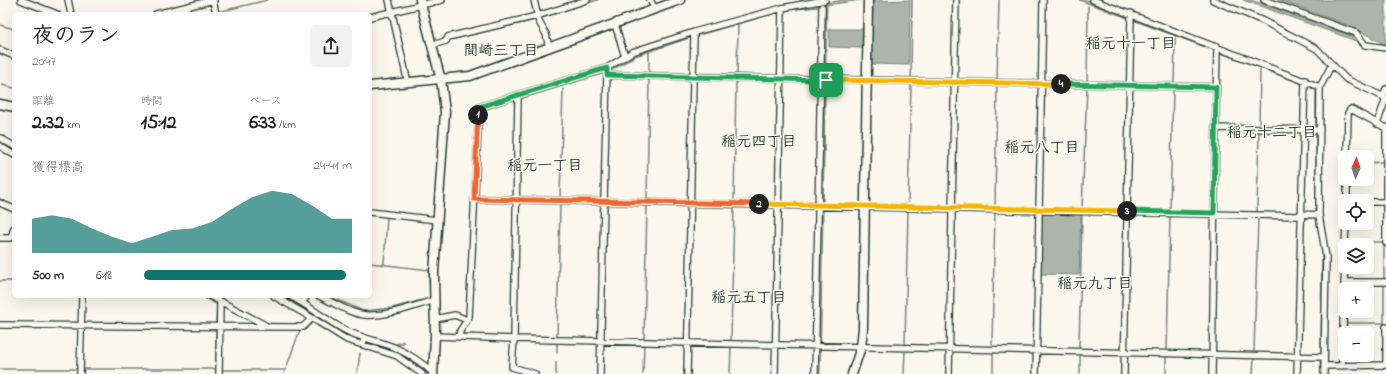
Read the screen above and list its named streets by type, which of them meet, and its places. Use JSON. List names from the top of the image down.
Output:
{
  "districts": [
    "稲元十一丁目",
    "間崎三丁目",
    "稲元十二丁目",
    "稲元四丁目",
    "稲元八丁目",
    "稲元一丁目",
    "稲元九丁目",
    "稲元五丁目"
  ],
  "north": "top",
  "page": {
    "heading": ["夜のラン", "20:47"],
    "pins": [
      "4",
      "1",
      "2",
      "3"
    ],
    "stats": [
      ["距離", "2.32 km"],
      ["時間", "15:12"],
      ["ペース", "6:33 /km"]
    ],
    "chart": ["獲得標高", "24–41 m"],
    "map_buttons": ["+", "−"],
    "list": [
      {
        "name": "500 m",
        "note": "6:18"
      }
    ]
  }
}
